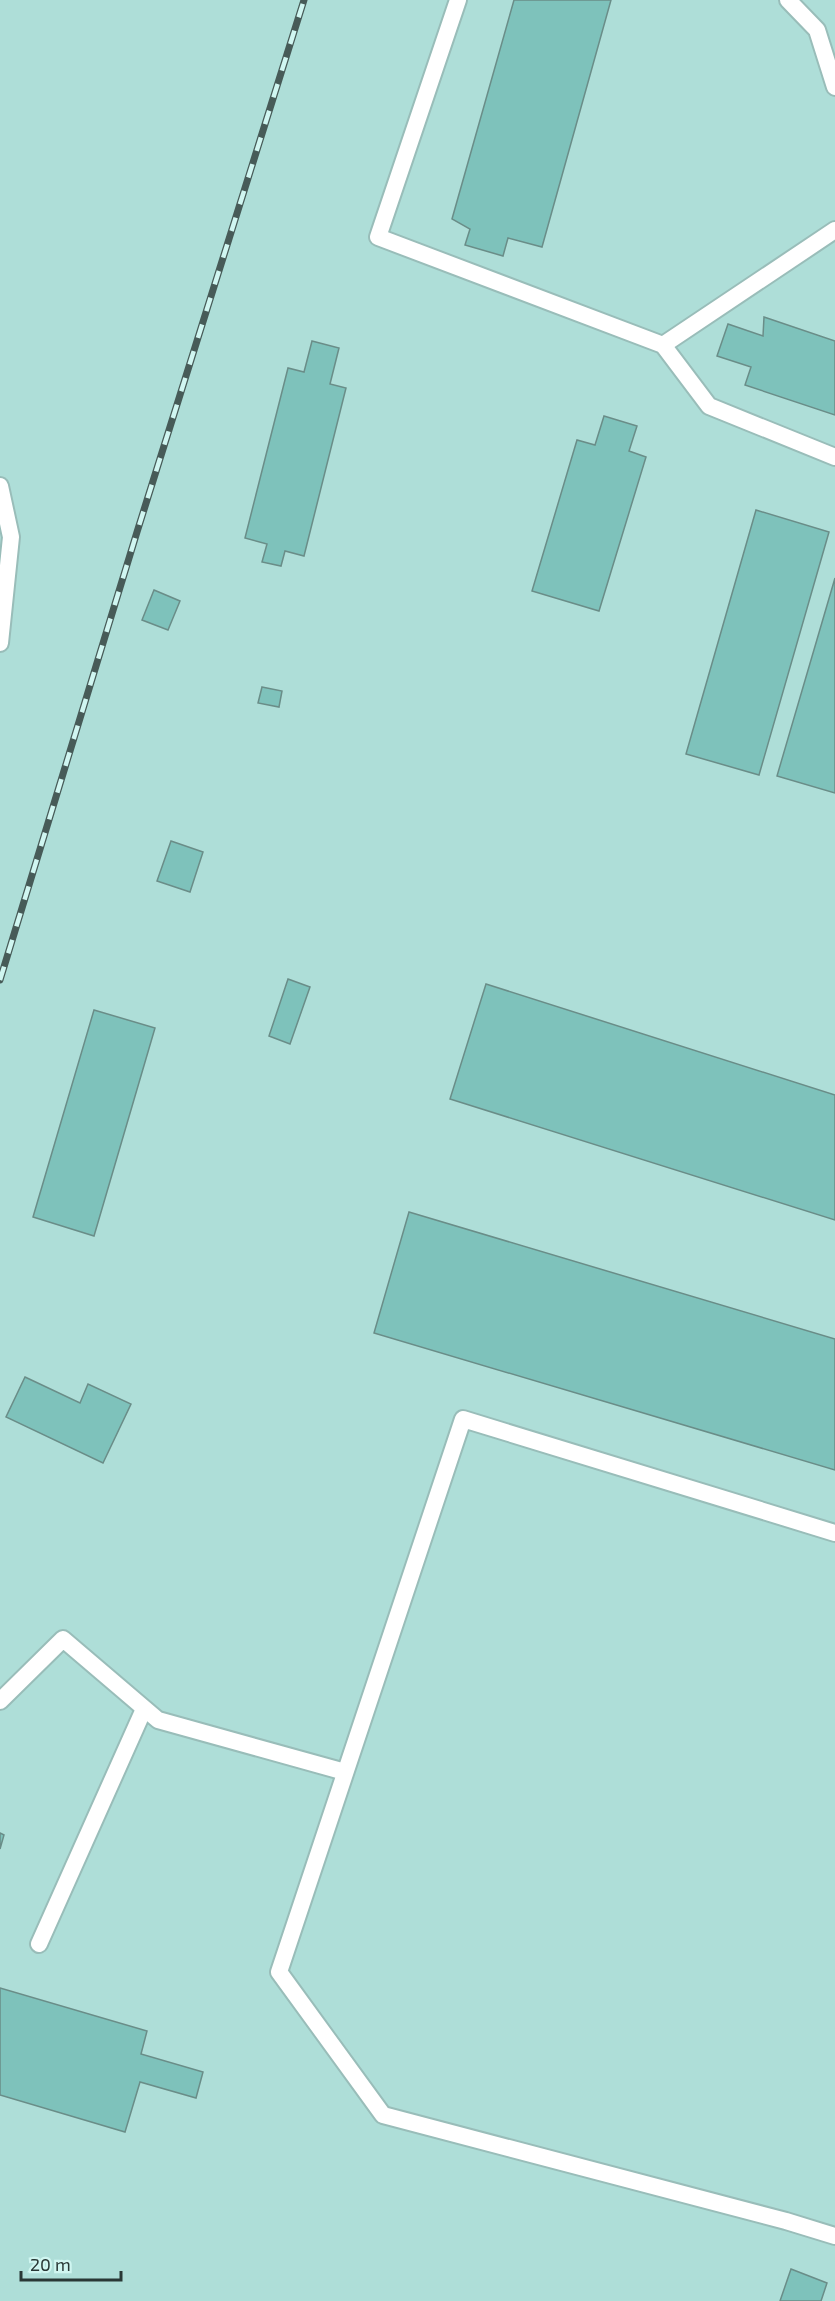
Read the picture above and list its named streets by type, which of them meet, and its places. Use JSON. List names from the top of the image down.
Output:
{
  "scale_bar": "20 m"
}
